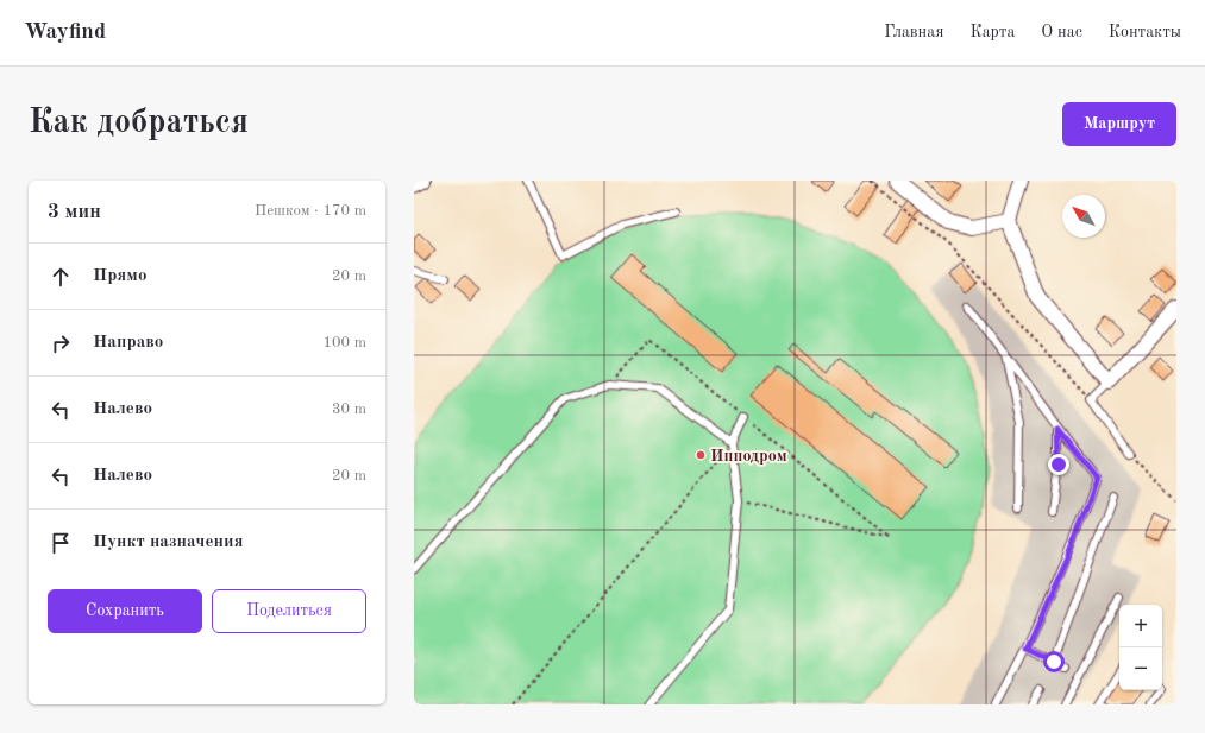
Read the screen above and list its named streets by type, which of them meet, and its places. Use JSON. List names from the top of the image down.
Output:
{
  "places": ["Ипподром"],
  "north": "top left",
  "page": {
    "header": "Wayfind",
    "nav": [
      "Главная",
      "Карта",
      "О нас",
      "Контакты"
    ],
    "buttons": [
      "Маршрут",
      ["Сохранить", "Поделиться"]
    ],
    "title": "Как добраться",
    "heading": ["3 мин", "Пешком · 170 m"],
    "list": [
      ["Прямо", "20 m"],
      ["Направо", "100 m"],
      ["Налево", "30 m"],
      ["Налево", "20 m"],
      "Пункт назначения"
    ],
    "map_buttons": ["+", "−"]
  }
}
